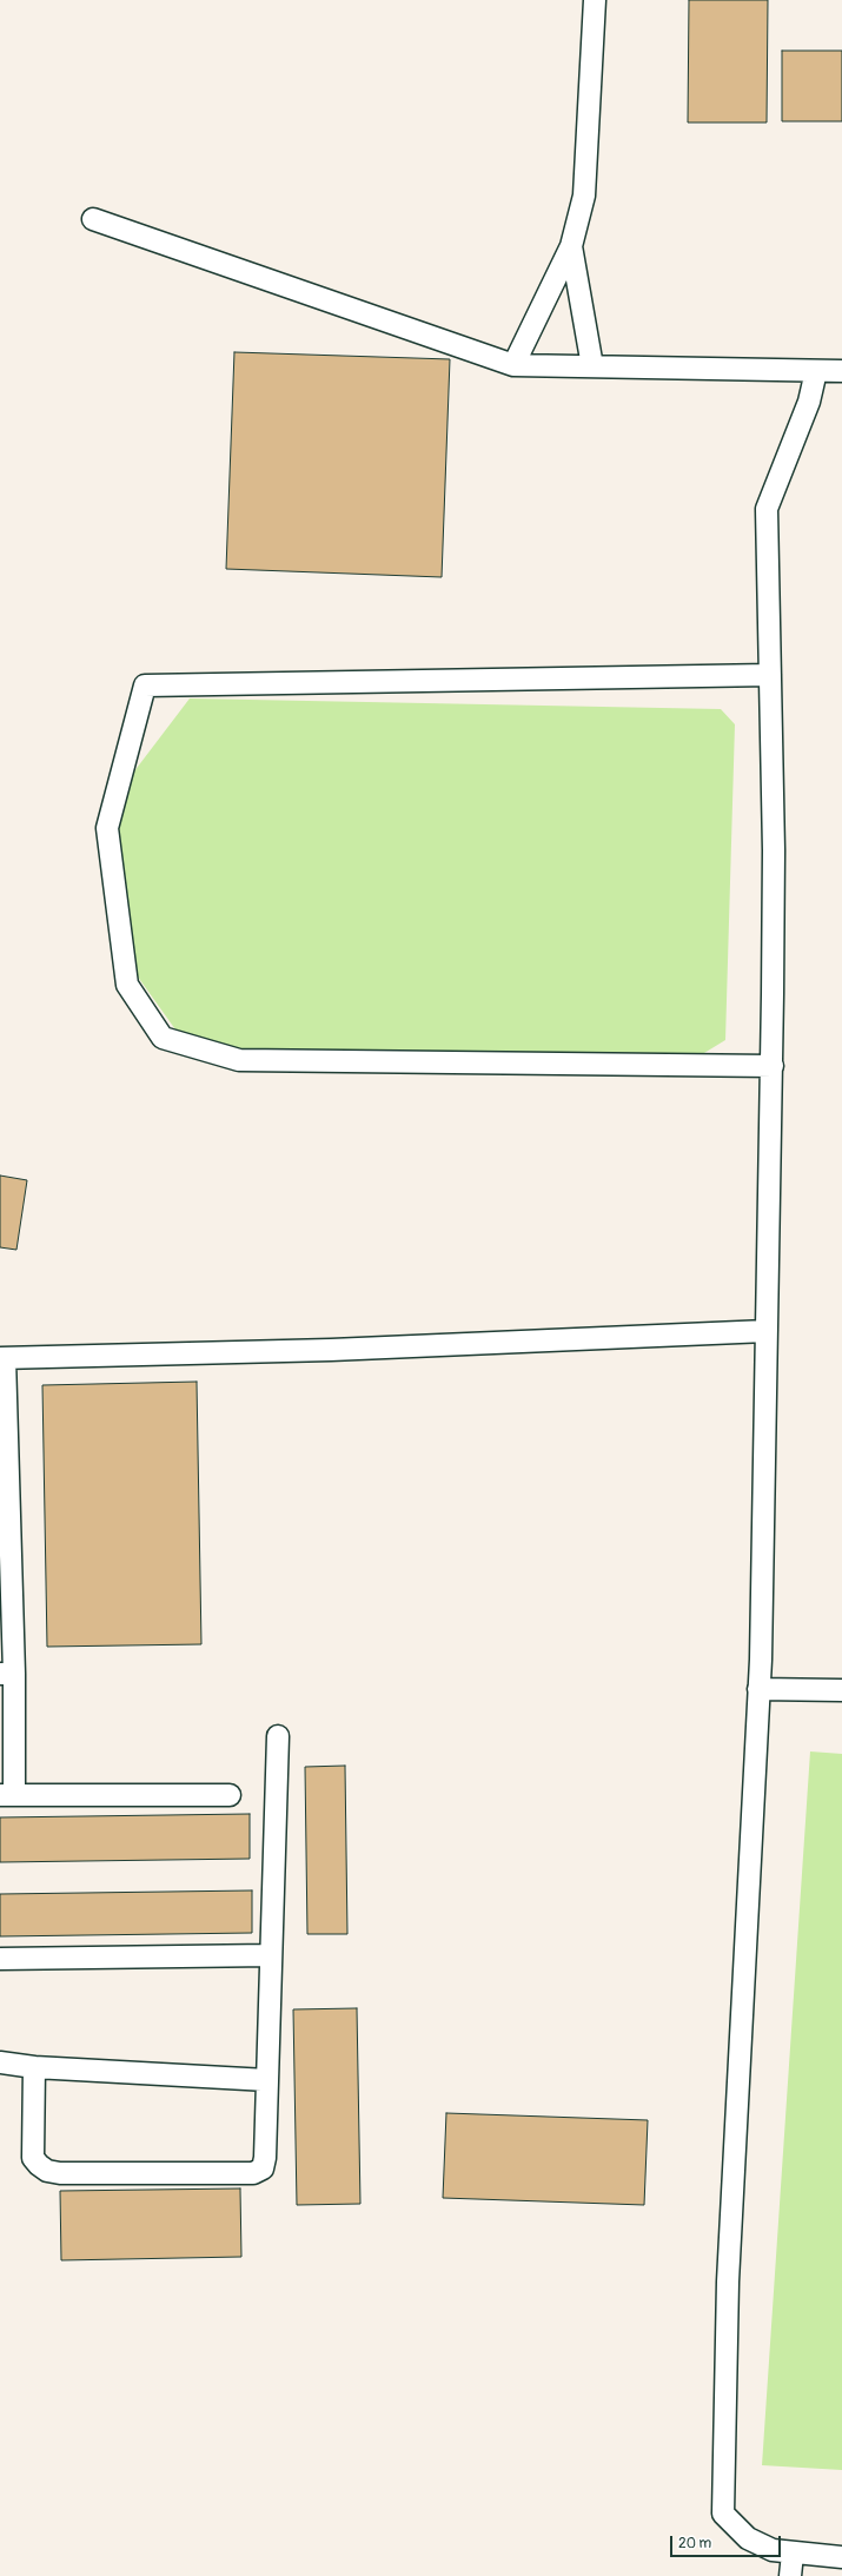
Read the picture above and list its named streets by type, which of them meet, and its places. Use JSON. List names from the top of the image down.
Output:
{
  "scale_bar": "20 m"
}
